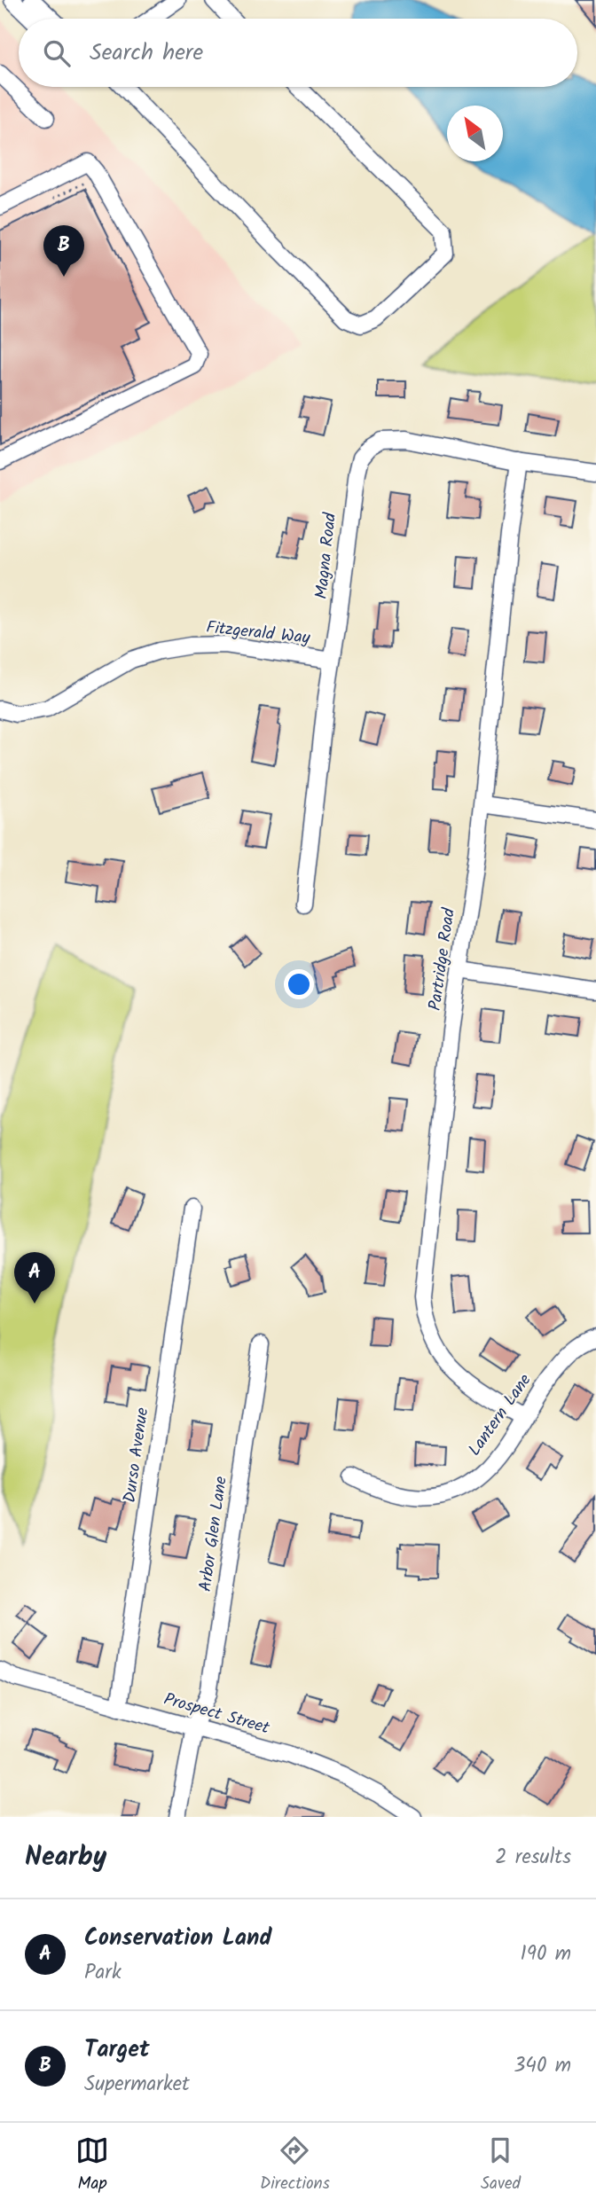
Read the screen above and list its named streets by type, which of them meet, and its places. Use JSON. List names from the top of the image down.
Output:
{
  "streets": {
    "street": [
      "Magna Road",
      "Fitzgerald Way",
      "Partridge Road",
      "Lantern Lane",
      "Durso Avenue",
      "Arbor Glen Lane",
      "Prospect Street"
    ]
  },
  "crossings": [
    ["Magna Road", "Fitzgerald Way"],
    ["Magna Road", "Partridge Road"],
    ["Partridge Road", "Lantern Lane"],
    ["Durso Avenue", "Prospect Street"],
    ["Arbor Glen Lane", "Prospect Street"]
  ],
  "north": "top left",
  "page": {
    "search": "Search here",
    "pins": ["B", "A"],
    "heading": ["Nearby", "2 results"],
    "list": [
      {
        "mark": "A",
        "name": "Conservation Land",
        "note": "Park",
        "value": "190 m"
      },
      {
        "mark": "B",
        "name": "Target",
        "note": "Supermarket",
        "value": "340 m"
      }
    ],
    "nav": ["Map", "Directions", "Saved"]
  }
}
